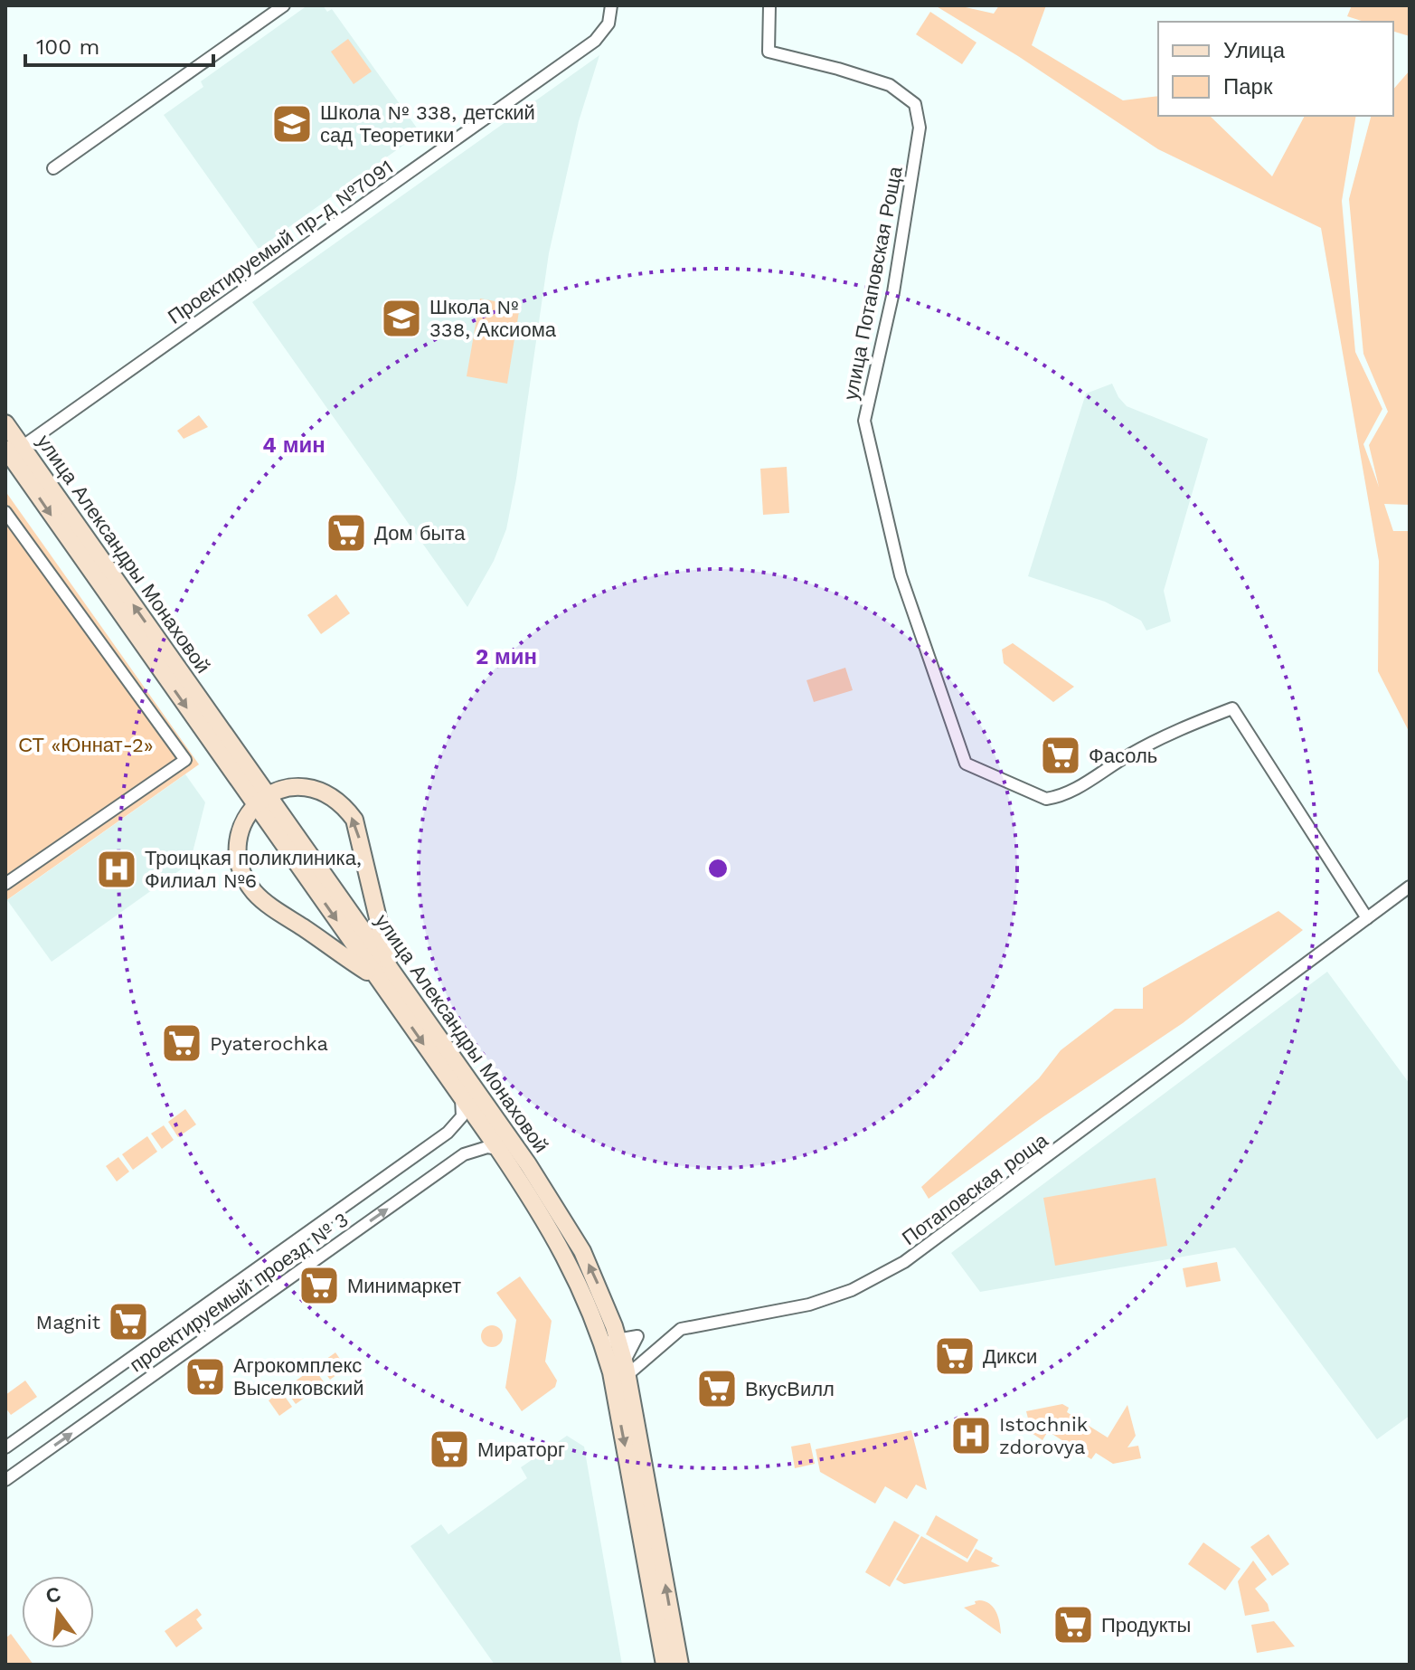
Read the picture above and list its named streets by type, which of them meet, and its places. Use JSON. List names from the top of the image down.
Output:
{
  "streets": {
    "main road": ["улица Александры Монаховой"],
    "street": [
      "Проектируемый пр-д №7091",
      "улица Потаповская Роща",
      "Потаповская роща",
      "проектируемый проезд № 3"
    ]
  },
  "crossings": [
    ["Проектируемый пр-д №7091", "улица Александры Монаховой"],
    ["улица Потаповская Роща", "Потаповская роща"],
    ["улица Александры Монаховой", "Потаповская роща"],
    ["улица Александры Монаховой", "проектируемый проезд № 3"]
  ],
  "parks": ["СТ «Юннат-2»"],
  "places": {
    "school or university": ["Школа № 338, детский сад Теоретики", "Школа № 338, Аксиома"],
    "supermarket": [
      "Дом быта",
      "Фасоль",
      "Pyaterochka",
      "Минимаркет",
      "Magnit",
      "Дикси",
      "Агрокомплекс Выселковский",
      "ВкусВилл",
      "Мираторг",
      "Продукты"
    ],
    "hospital": ["Троицкая поликлиника, Филиал №6", "Istochnik zdorovya"]
  },
  "legend": ["Улица", "Парк"],
  "scale_bar": "100 m",
  "north": "top",
  "rings": ["4 мин", "2 мин"]
}
